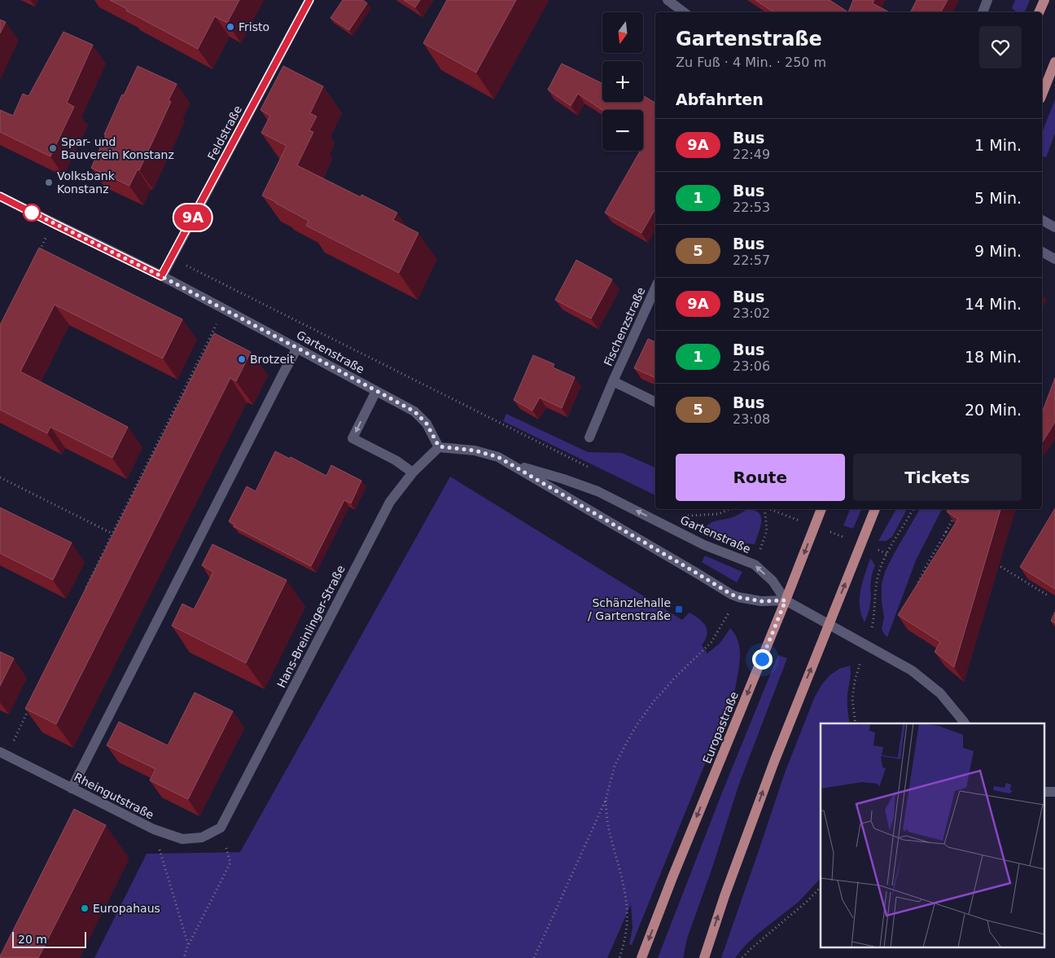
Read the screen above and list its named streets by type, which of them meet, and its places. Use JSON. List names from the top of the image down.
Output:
{
  "streets": {
    "main road": ["Europastraße"],
    "street": [
      "Feldstraße",
      "Fischenzstraße",
      "Gartenstraße",
      "Hans-Breinlinger-Straße",
      "Rheingutstraße"
    ]
  },
  "crossings": [
    ["Feldstraße", "Gartenstraße"],
    ["Gartenstraße", "Hans-Breinlinger-Straße"],
    ["Gartenstraße", "Europastraße"],
    ["Hans-Breinlinger-Straße", "Rheingutstraße"]
  ],
  "places": {
    "other": [
      "Fristo",
      "Spar- und Bauverein Konstanz",
      "Volksbank Konstanz",
      "Brotzeit",
      "Europahaus"
    ],
    "transit": ["Schänzlehalle / Gartenstraße"]
  },
  "lines": ["bus line 9A"],
  "scale_bar": "20 m",
  "north": "bottom",
  "page": {
    "on_map": "9A",
    "map_buttons": ["+", "−"],
    "heading": [
      ["Gartenstraße", "Zu Fuß · 4 Min. · 250 m"],
      "Abfahrten"
    ],
    "list": [
      {
        "mark": "9A",
        "name": "Bus",
        "note": "22:49",
        "value": "1 Min."
      },
      {
        "mark": "1",
        "name": "Bus",
        "note": "22:53",
        "value": "5 Min."
      },
      {
        "mark": "5",
        "name": "Bus",
        "note": "22:57",
        "value": "9 Min."
      },
      {
        "mark": "9A",
        "name": "Bus",
        "note": "23:02",
        "value": "14 Min."
      },
      {
        "mark": "1",
        "name": "Bus",
        "note": "23:06",
        "value": "18 Min."
      },
      {
        "mark": "5",
        "name": "Bus",
        "note": "23:08",
        "value": "20 Min."
      }
    ],
    "buttons": ["Route", "Tickets"],
    "scale": "20 m"
  }
}
